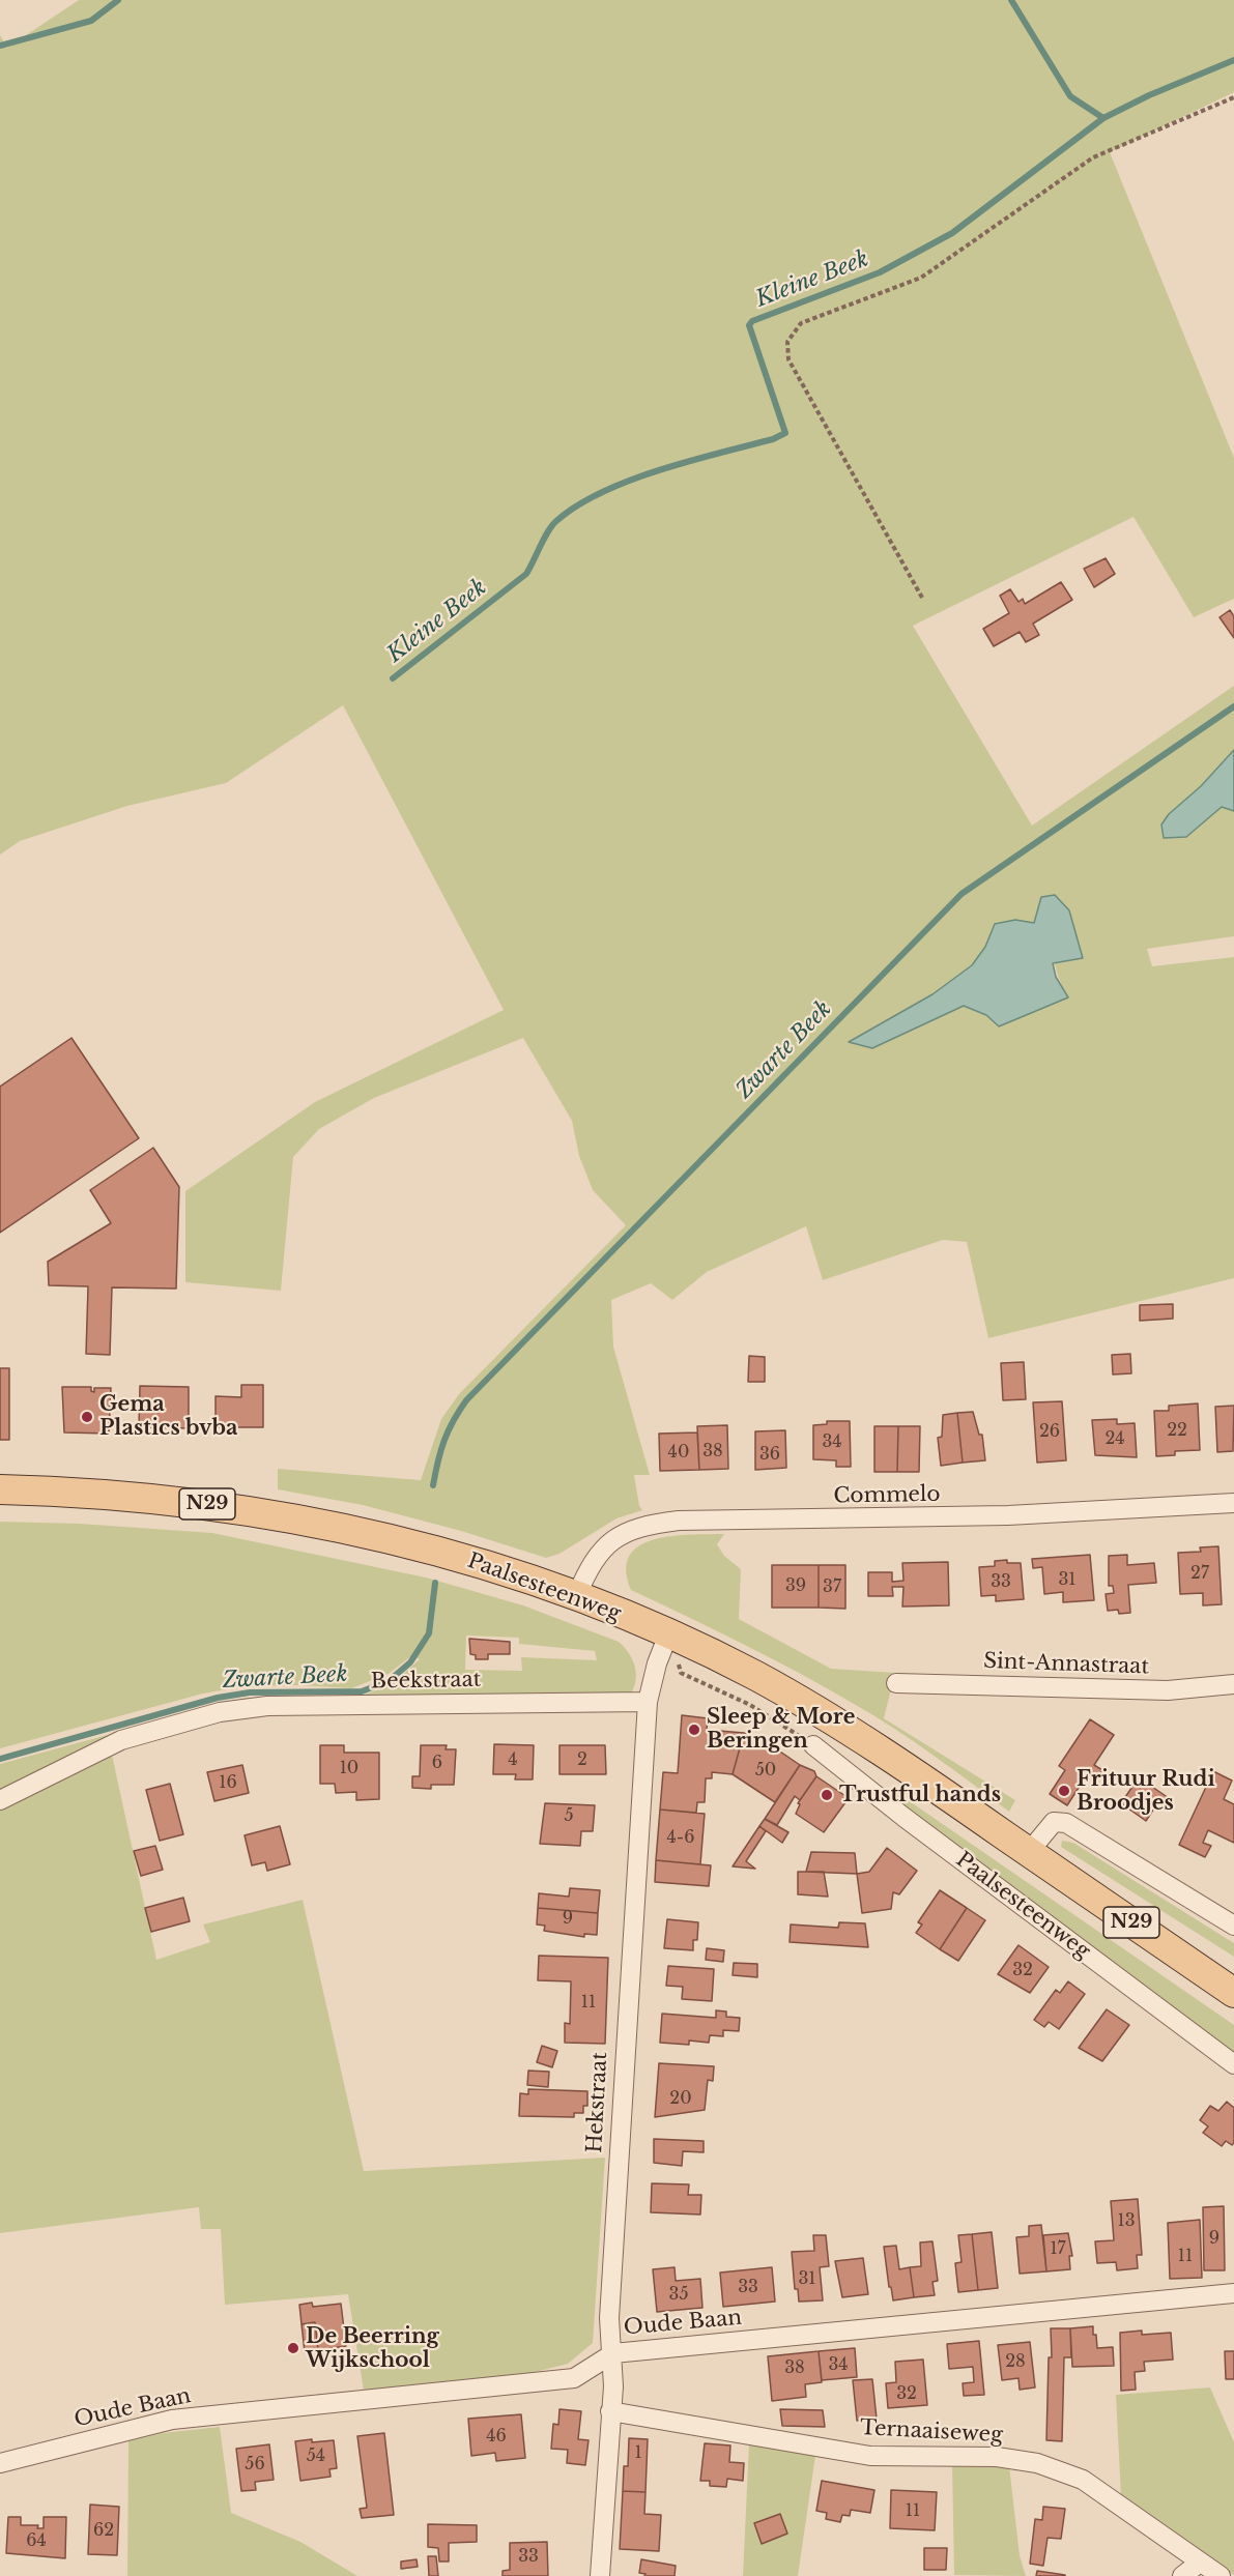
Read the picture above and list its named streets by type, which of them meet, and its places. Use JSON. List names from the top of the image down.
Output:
{
  "streets": {
    "main road": ["N29", "Paalsesteenweg"],
    "street": [
      "Commelo",
      "Sint-Annastraat",
      "Beekstraat",
      "Hekstraat",
      "Oude Baan",
      "Ternaaiseweg"
    ]
  },
  "crossings": [
    ["Commelo", "Paalsesteenweg"],
    ["Paalsesteenweg", "Hekstraat"],
    ["Beekstraat", "Hekstraat"],
    ["Hekstraat", "Oude Baan"],
    ["Hekstraat", "Ternaaiseweg"]
  ],
  "water": ["Kleine Beek", "Zwarte Beek"],
  "places": [
    "Gema Plastics bvba",
    "Sleep & More Beringen",
    "Frituur Rudi Broodjes",
    "Trustful hands",
    "De Beerring Wijkschool"
  ],
  "house_numbers": [
    "22",
    "26",
    "24",
    "34",
    "38",
    "40",
    "36",
    "27",
    "31",
    "33",
    "39",
    "37",
    "4",
    "2",
    "6",
    "10",
    "50",
    "16",
    "5",
    "4-6",
    "9",
    "32",
    "11",
    "20",
    "13",
    "9",
    "17",
    "11",
    "31",
    "33",
    "35",
    "28",
    "34",
    "38",
    "32",
    "46",
    "1",
    "54",
    "56",
    "11",
    "62",
    "64",
    "33"
  ]
}
